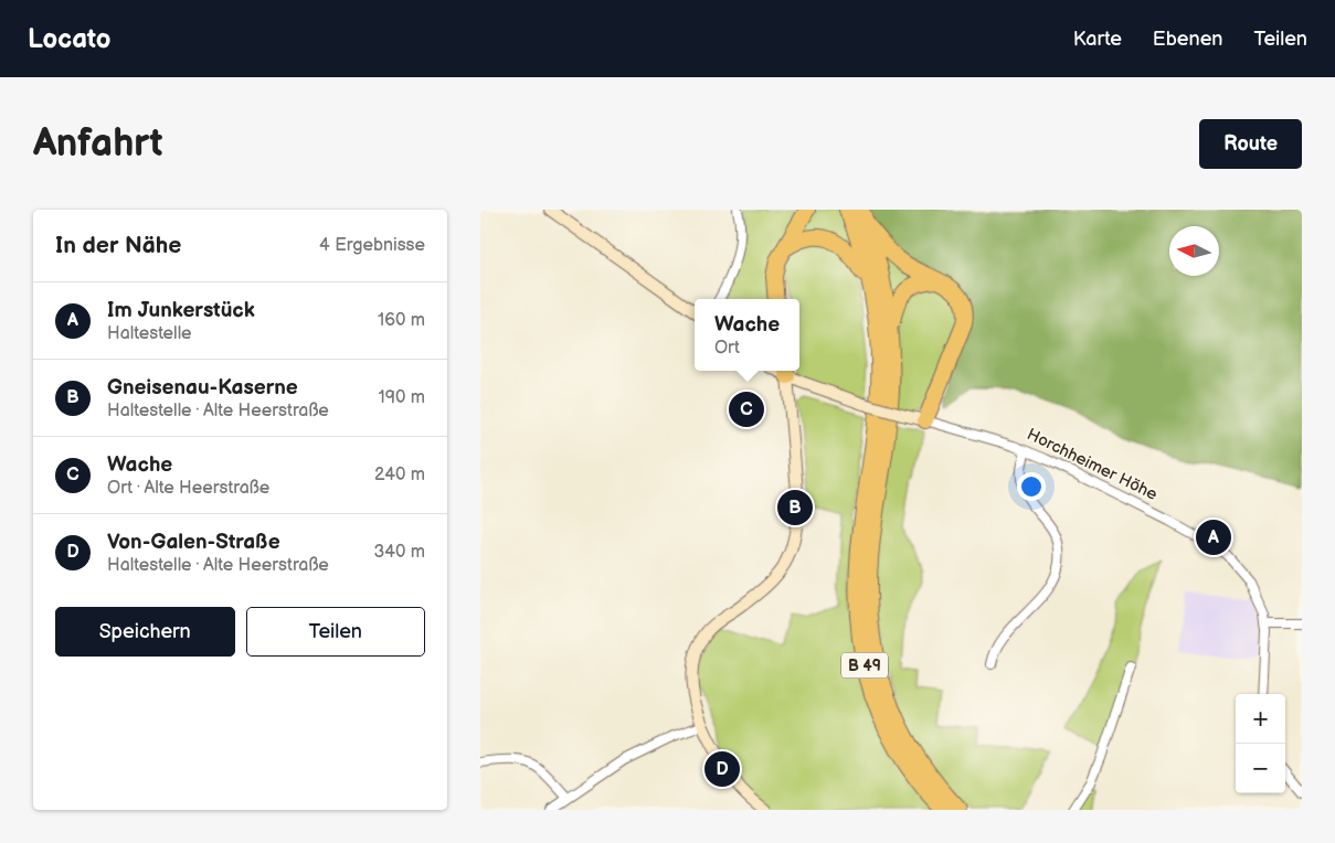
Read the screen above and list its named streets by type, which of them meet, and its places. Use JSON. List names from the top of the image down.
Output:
{
  "streets": {
    "highway": ["B 49"],
    "street": ["Horchheimer Höhe"]
  },
  "north": "left",
  "page": {
    "header": "Locato",
    "nav": ["Karte", "Ebenen", "Teilen"],
    "buttons": [
      "Route",
      ["Speichern", "Teilen"]
    ],
    "title": "Anfahrt",
    "heading": ["In der Nähe", "4 Ergebnisse"],
    "list": [
      {
        "mark": "A",
        "name": "Im Junkerstück",
        "note": "Haltestelle",
        "value": "160 m"
      },
      {
        "mark": "B",
        "name": "Gneisenau-Kaserne",
        "note": "Haltestelle · Alte Heerstraße",
        "value": "190 m"
      },
      {
        "mark": "C",
        "name": "Wache",
        "note": "Ort · Alte Heerstraße",
        "value": "240 m"
      },
      {
        "mark": "D",
        "name": "Von-Galen-Straße",
        "note": "Haltestelle · Alte Heerstraße",
        "value": "340 m"
      }
    ],
    "popup": ["Wache", "Ort"],
    "pins": [
      "C",
      "B",
      "A",
      "D"
    ],
    "map_buttons": ["+", "−"]
  }
}
